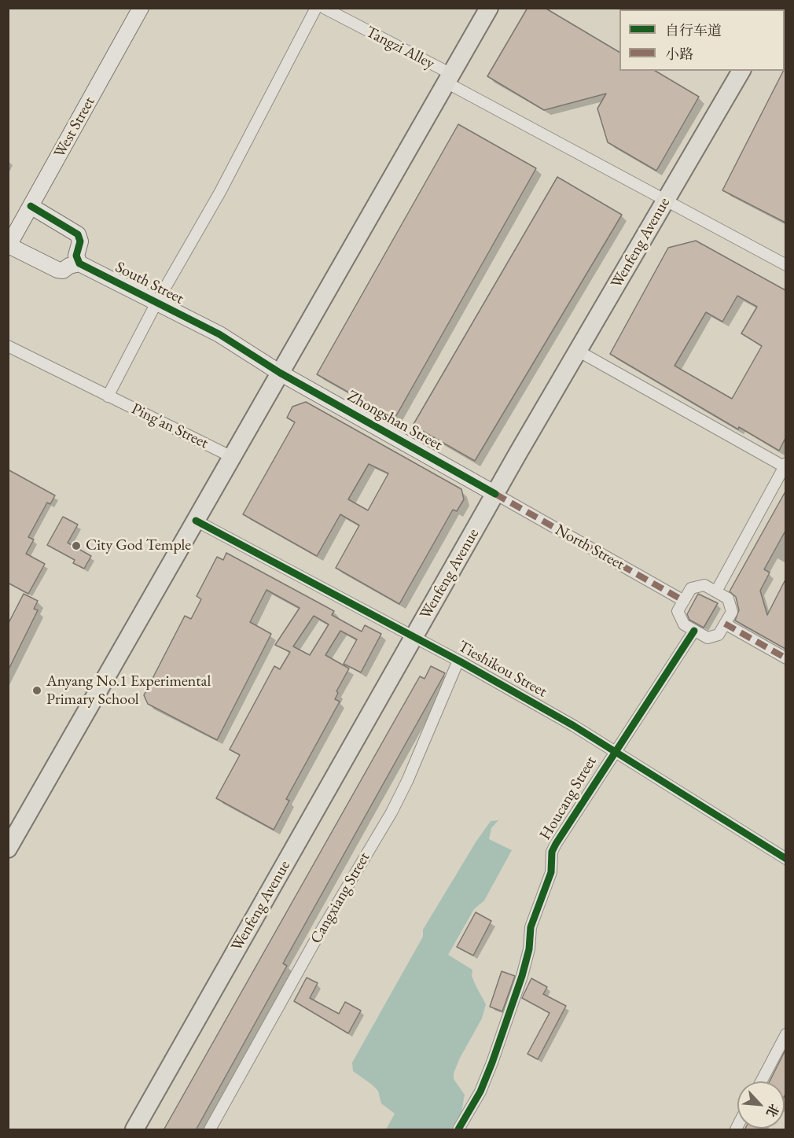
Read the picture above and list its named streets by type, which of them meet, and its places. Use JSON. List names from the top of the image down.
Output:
{
  "streets": {
    "main road": ["Wenfeng Avenue"],
    "street": [
      "Tangzi Alley",
      "West Street",
      "South Street",
      "Zhongshan Street",
      "Ping'an Street",
      "North Street",
      "Tieshikou Street",
      "Houcang Street",
      "Cangxiang Street"
    ]
  },
  "crossings": [
    ["Tangzi Alley", "Wenfeng Avenue"],
    ["Wenfeng Avenue", "Zhongshan Street"],
    ["Wenfeng Avenue", "North Street"],
    ["Wenfeng Avenue", "Tieshikou Street"],
    ["South Street", "Zhongshan Street"],
    ["Zhongshan Street", "North Street"],
    ["North Street", "Houcang Street"],
    ["Tieshikou Street", "Houcang Street"],
    ["Tieshikou Street", "Cangxiang Street"]
  ],
  "places": ["City God Temple", "Anyang No.1 Experimental Primary School"],
  "legend": ["自行车道", "小路"],
  "north": "bottom right"
}
